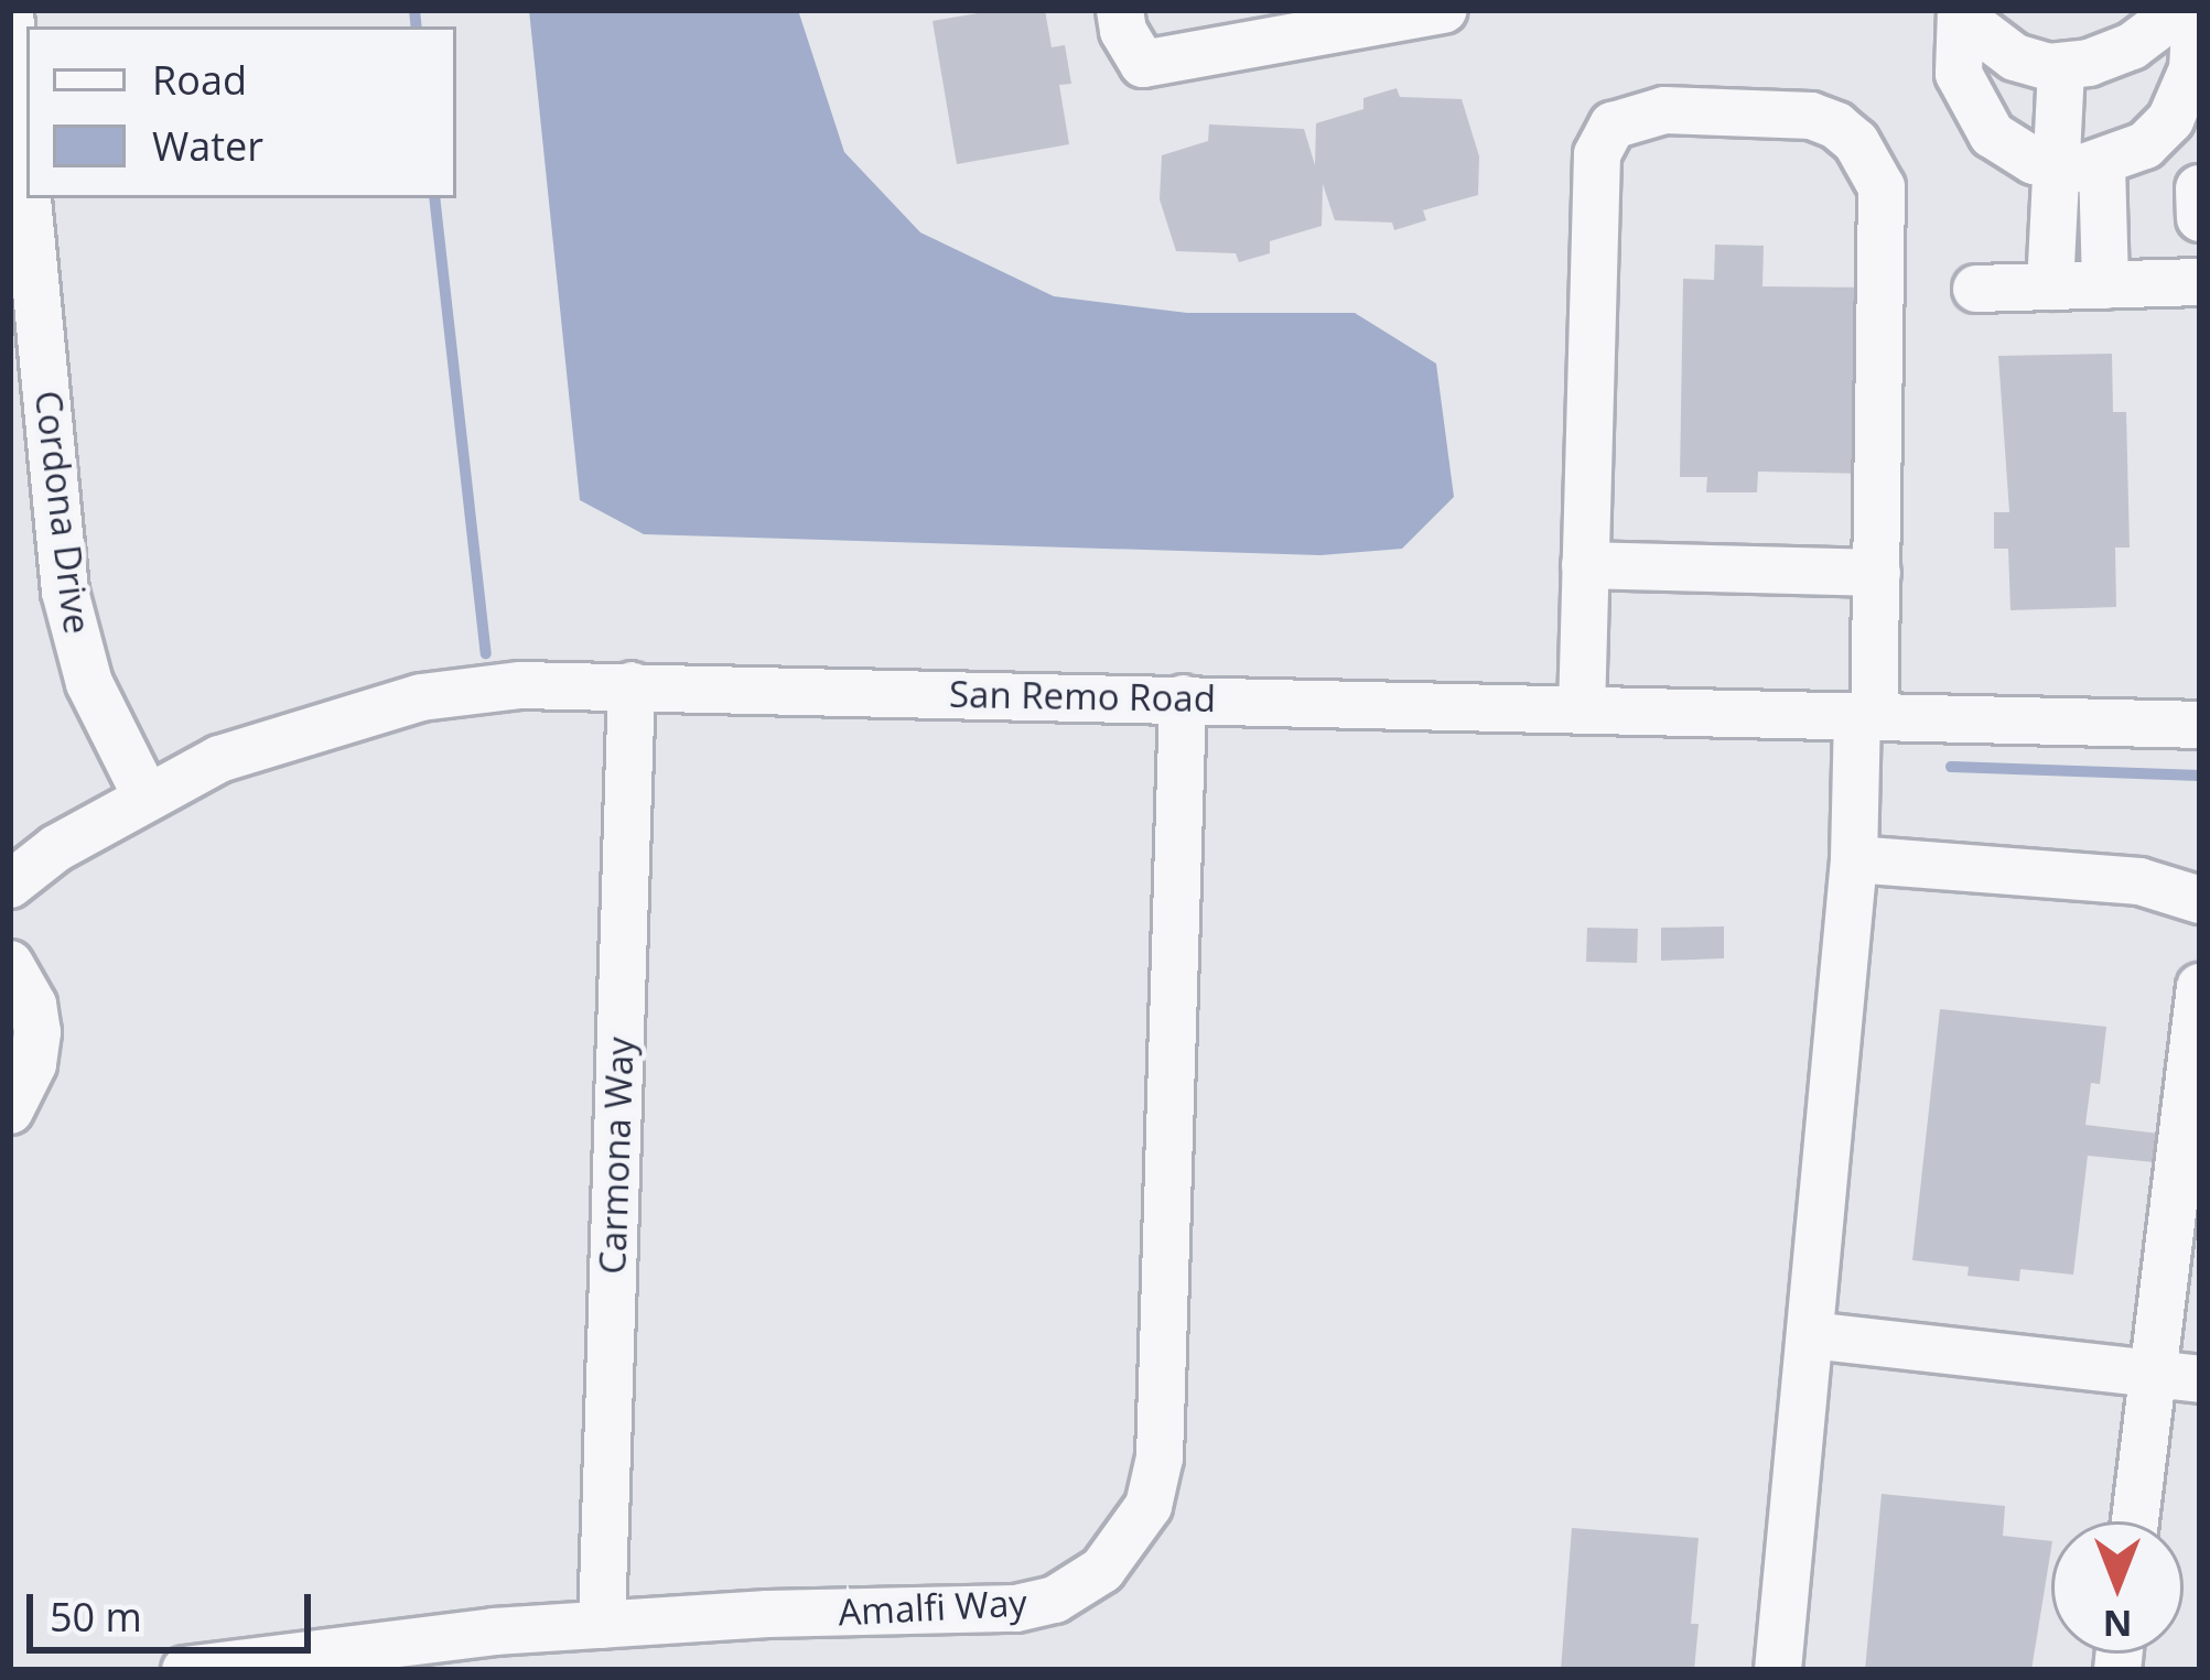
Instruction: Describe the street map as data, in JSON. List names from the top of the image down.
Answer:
{
  "streets": {
    "street": [
      "Cordona Drive",
      "San Remo Road",
      "Carmona Way",
      "Amalfi Way"
    ]
  },
  "crossings": [
    ["Cordona Drive", "San Remo Road"],
    ["San Remo Road", "Carmona Way"],
    ["San Remo Road", "Amalfi Way"],
    ["Carmona Way", "Amalfi Way"]
  ],
  "legend": ["Road", "Water"],
  "scale_bar": "50 m",
  "north": "bottom"
}
